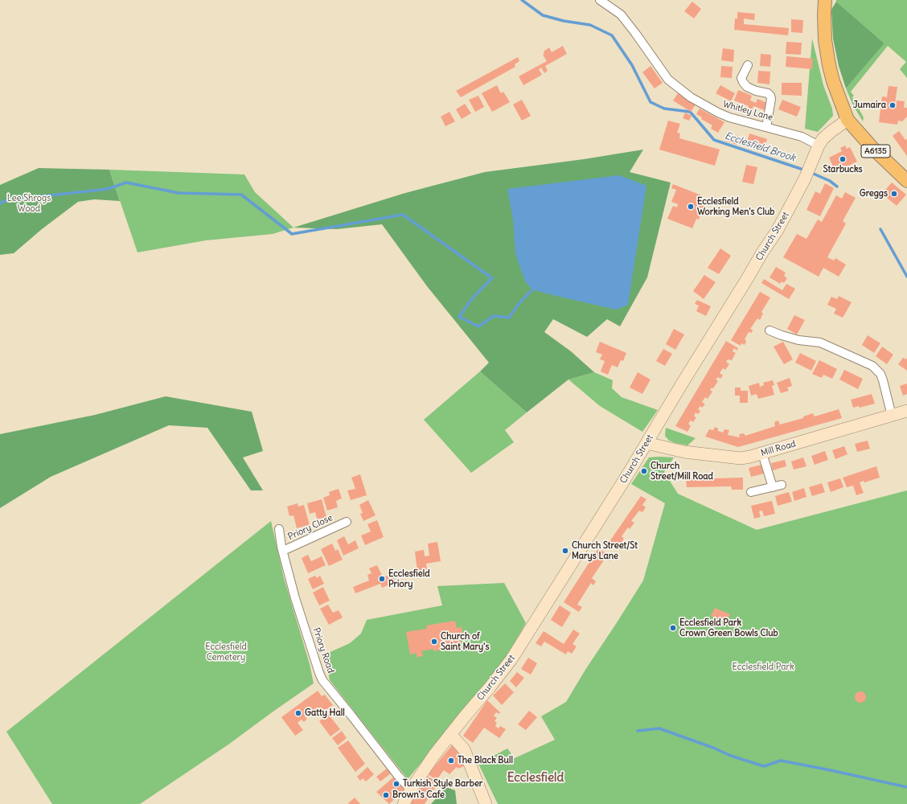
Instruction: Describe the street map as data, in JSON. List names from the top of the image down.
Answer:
{
  "streets": {
    "main road": ["A6135", "Church Street", "Mill Road"],
    "street": ["Whitley Lane", "Priory Close", "Priory Road"]
  },
  "crossings": [
    ["Whitley Lane", "Church Street"],
    ["A6135", "Church Street"],
    ["Church Street", "Mill Road"],
    ["Church Street", "Priory Road"],
    ["Priory Close", "Priory Road"]
  ],
  "districts": ["Ecclesfield"],
  "water": ["Ecclesfield Brook"],
  "parks": ["Lee Shrogs Wood", "Ecclesfield Cemetery", "Ecclesfield Park"],
  "places": [
    "Jumaira",
    "Starbucks",
    "Greggs",
    "Ecclesfield Working Men's Club",
    "Church Street/Mill Road",
    "Church Street/St Marys Lane",
    "Ecclesfield Priory",
    "Ecclesfield Park Crown Green Bowls Club",
    "Church of Saint Mary's",
    "Gatty Hall",
    "The Black Bull",
    "Turkish Style Barber",
    "Brown's Cafe"
  ]
}
